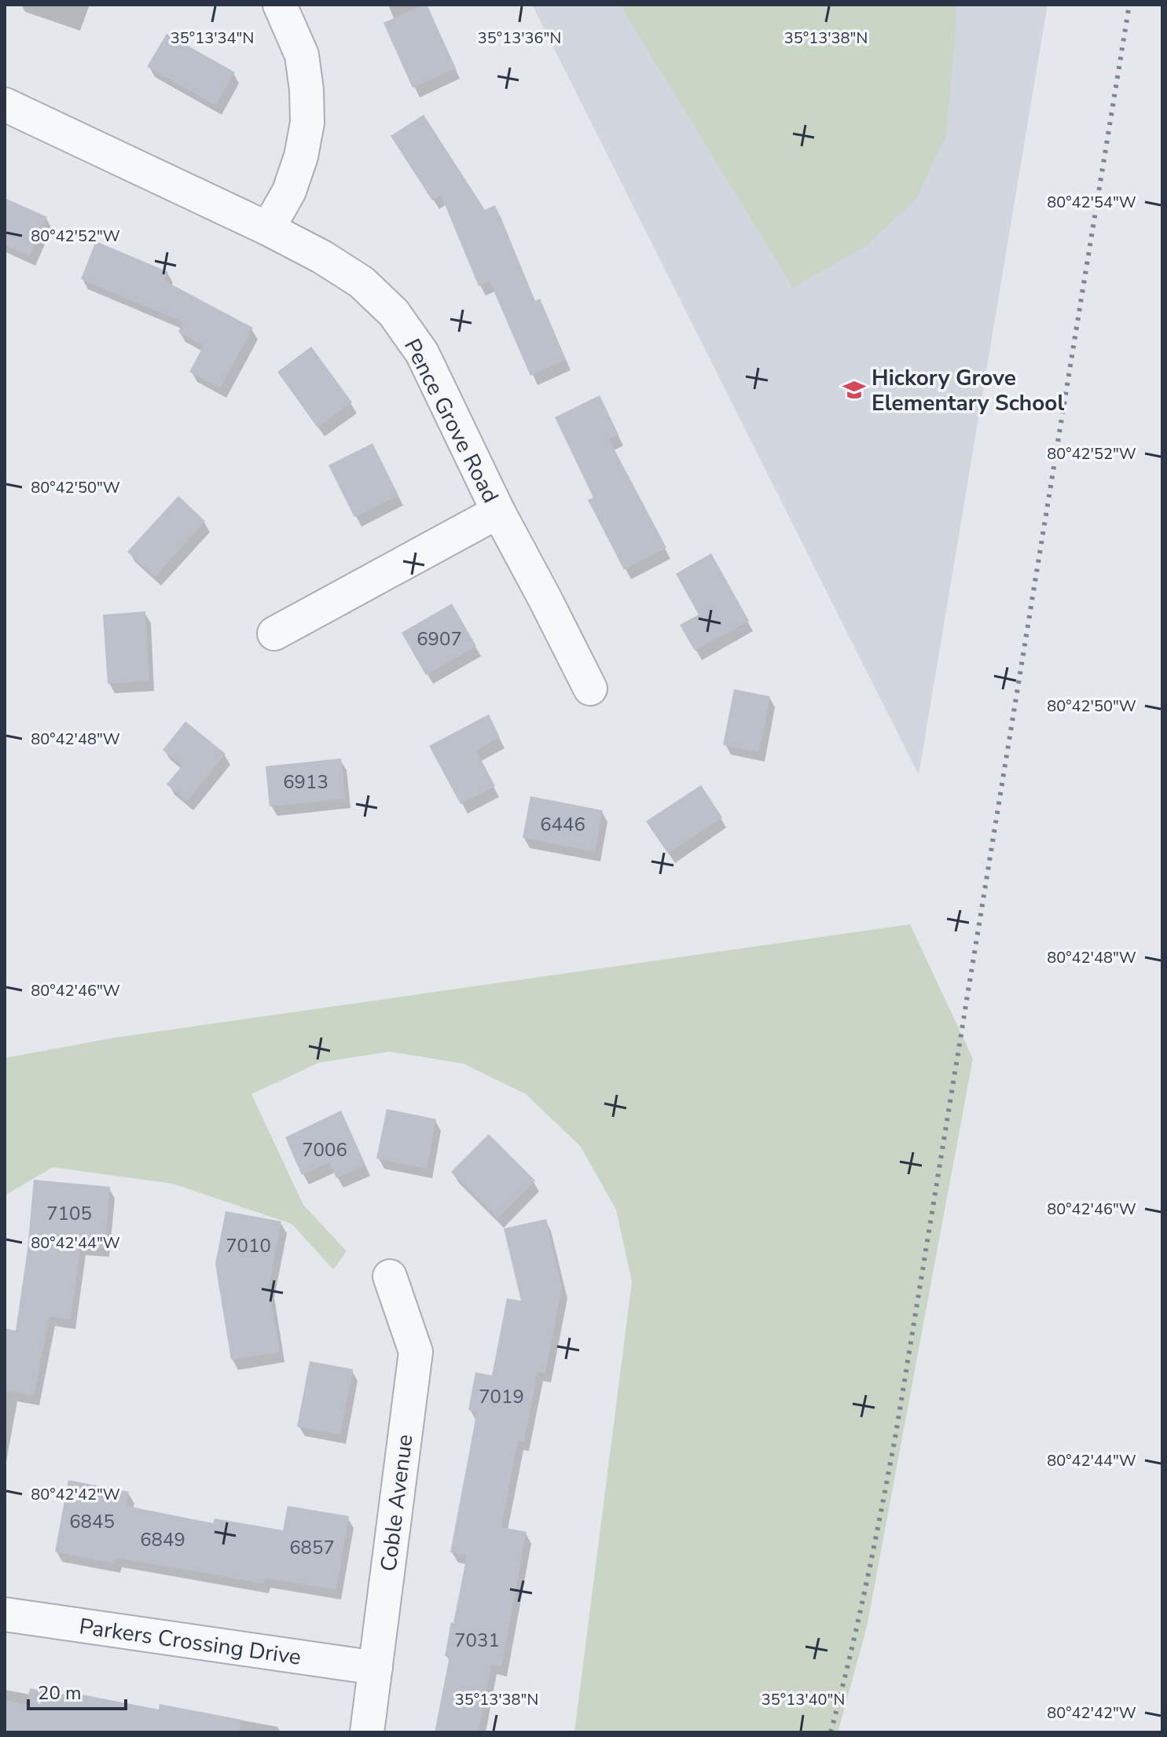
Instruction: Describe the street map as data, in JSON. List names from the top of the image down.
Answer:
{
  "streets": {
    "street": ["Pence Grove Road", "Coble Avenue", "Parkers Crossing Drive"]
  },
  "crossings": [
    ["Coble Avenue", "Parkers Crossing Drive"]
  ],
  "places": {
    "school or university": ["Hickory Grove Elementary School"]
  },
  "house_numbers": [
    "6907",
    "6913",
    "6446",
    "7006",
    "7105",
    "7010",
    "7019",
    "6845",
    "6849",
    "6857",
    "7031"
  ],
  "scale_bar": "20 m",
  "coordinates": [
    "35°13'34\"N",
    "35°13'36\"N",
    "35°13'38\"N",
    "80°42'54\"W",
    "80°42'52\"W",
    "80°42'50\"W",
    "80°42'48\"W",
    "80°42'46\"W",
    "80°42'44\"W",
    "80°42'42\"W",
    "35°13'40\"N"
  ]
}
